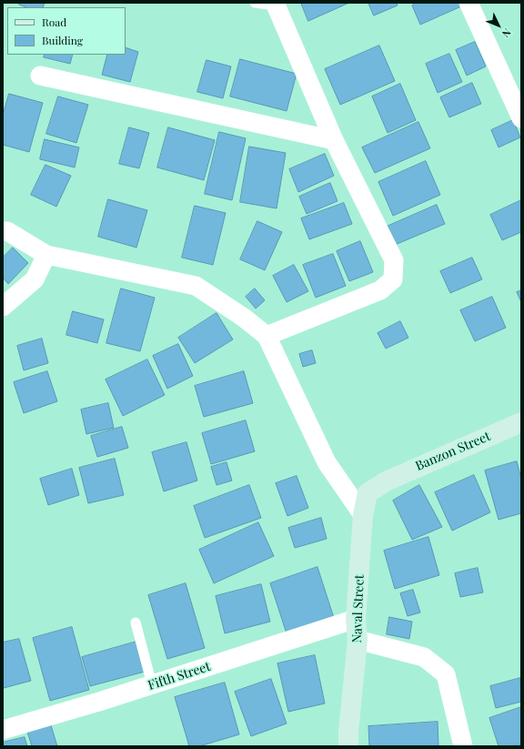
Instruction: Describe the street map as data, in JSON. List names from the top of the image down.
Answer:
{
  "streets": {
    "street": ["Banzon Street", "Naval Street", "Fifth Street"]
  },
  "crossings": [
    ["Banzon Street", "Naval Street"],
    ["Naval Street", "Fifth Street"]
  ],
  "legend": ["Road", "Building"],
  "north": "bottom right"
}
